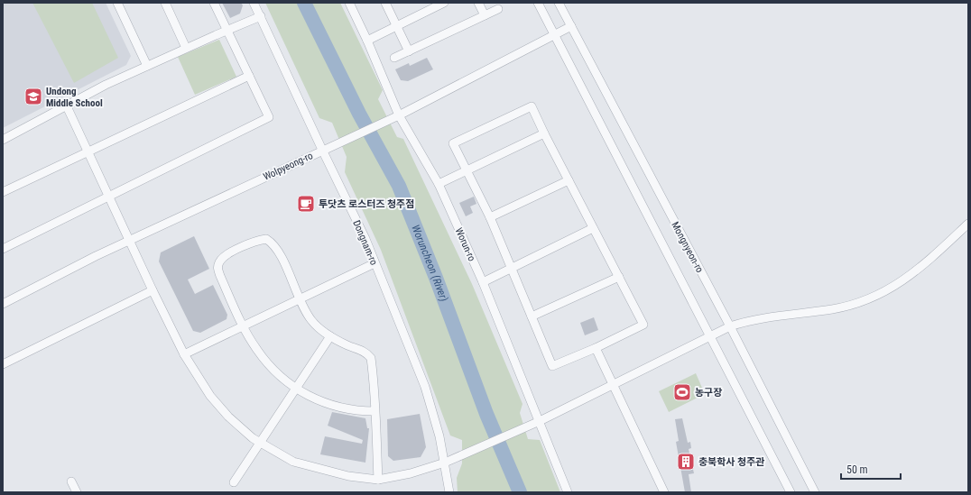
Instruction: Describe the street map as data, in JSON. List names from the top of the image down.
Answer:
{
  "streets": {
    "street": [
      "Wolpyeong-ro",
      "Dongnam-ro",
      "Worun-ro",
      "Mongnyeon-ro"
    ]
  },
  "crossings": [
    ["Wolpyeong-ro", "Dongnam-ro"],
    ["Wolpyeong-ro", "Worun-ro"],
    ["Wolpyeong-ro", "Mongnyeon-ro"]
  ],
  "water": ["Woruncheon (River)"],
  "places": {
    "school or university": ["Undong Middle School"],
    "cafe": ["투닷츠 로스터즈 청주점"],
    "sports": ["농구장"],
    "building": ["충북학사 청주관"]
  },
  "scale_bar": "50 m"
}
